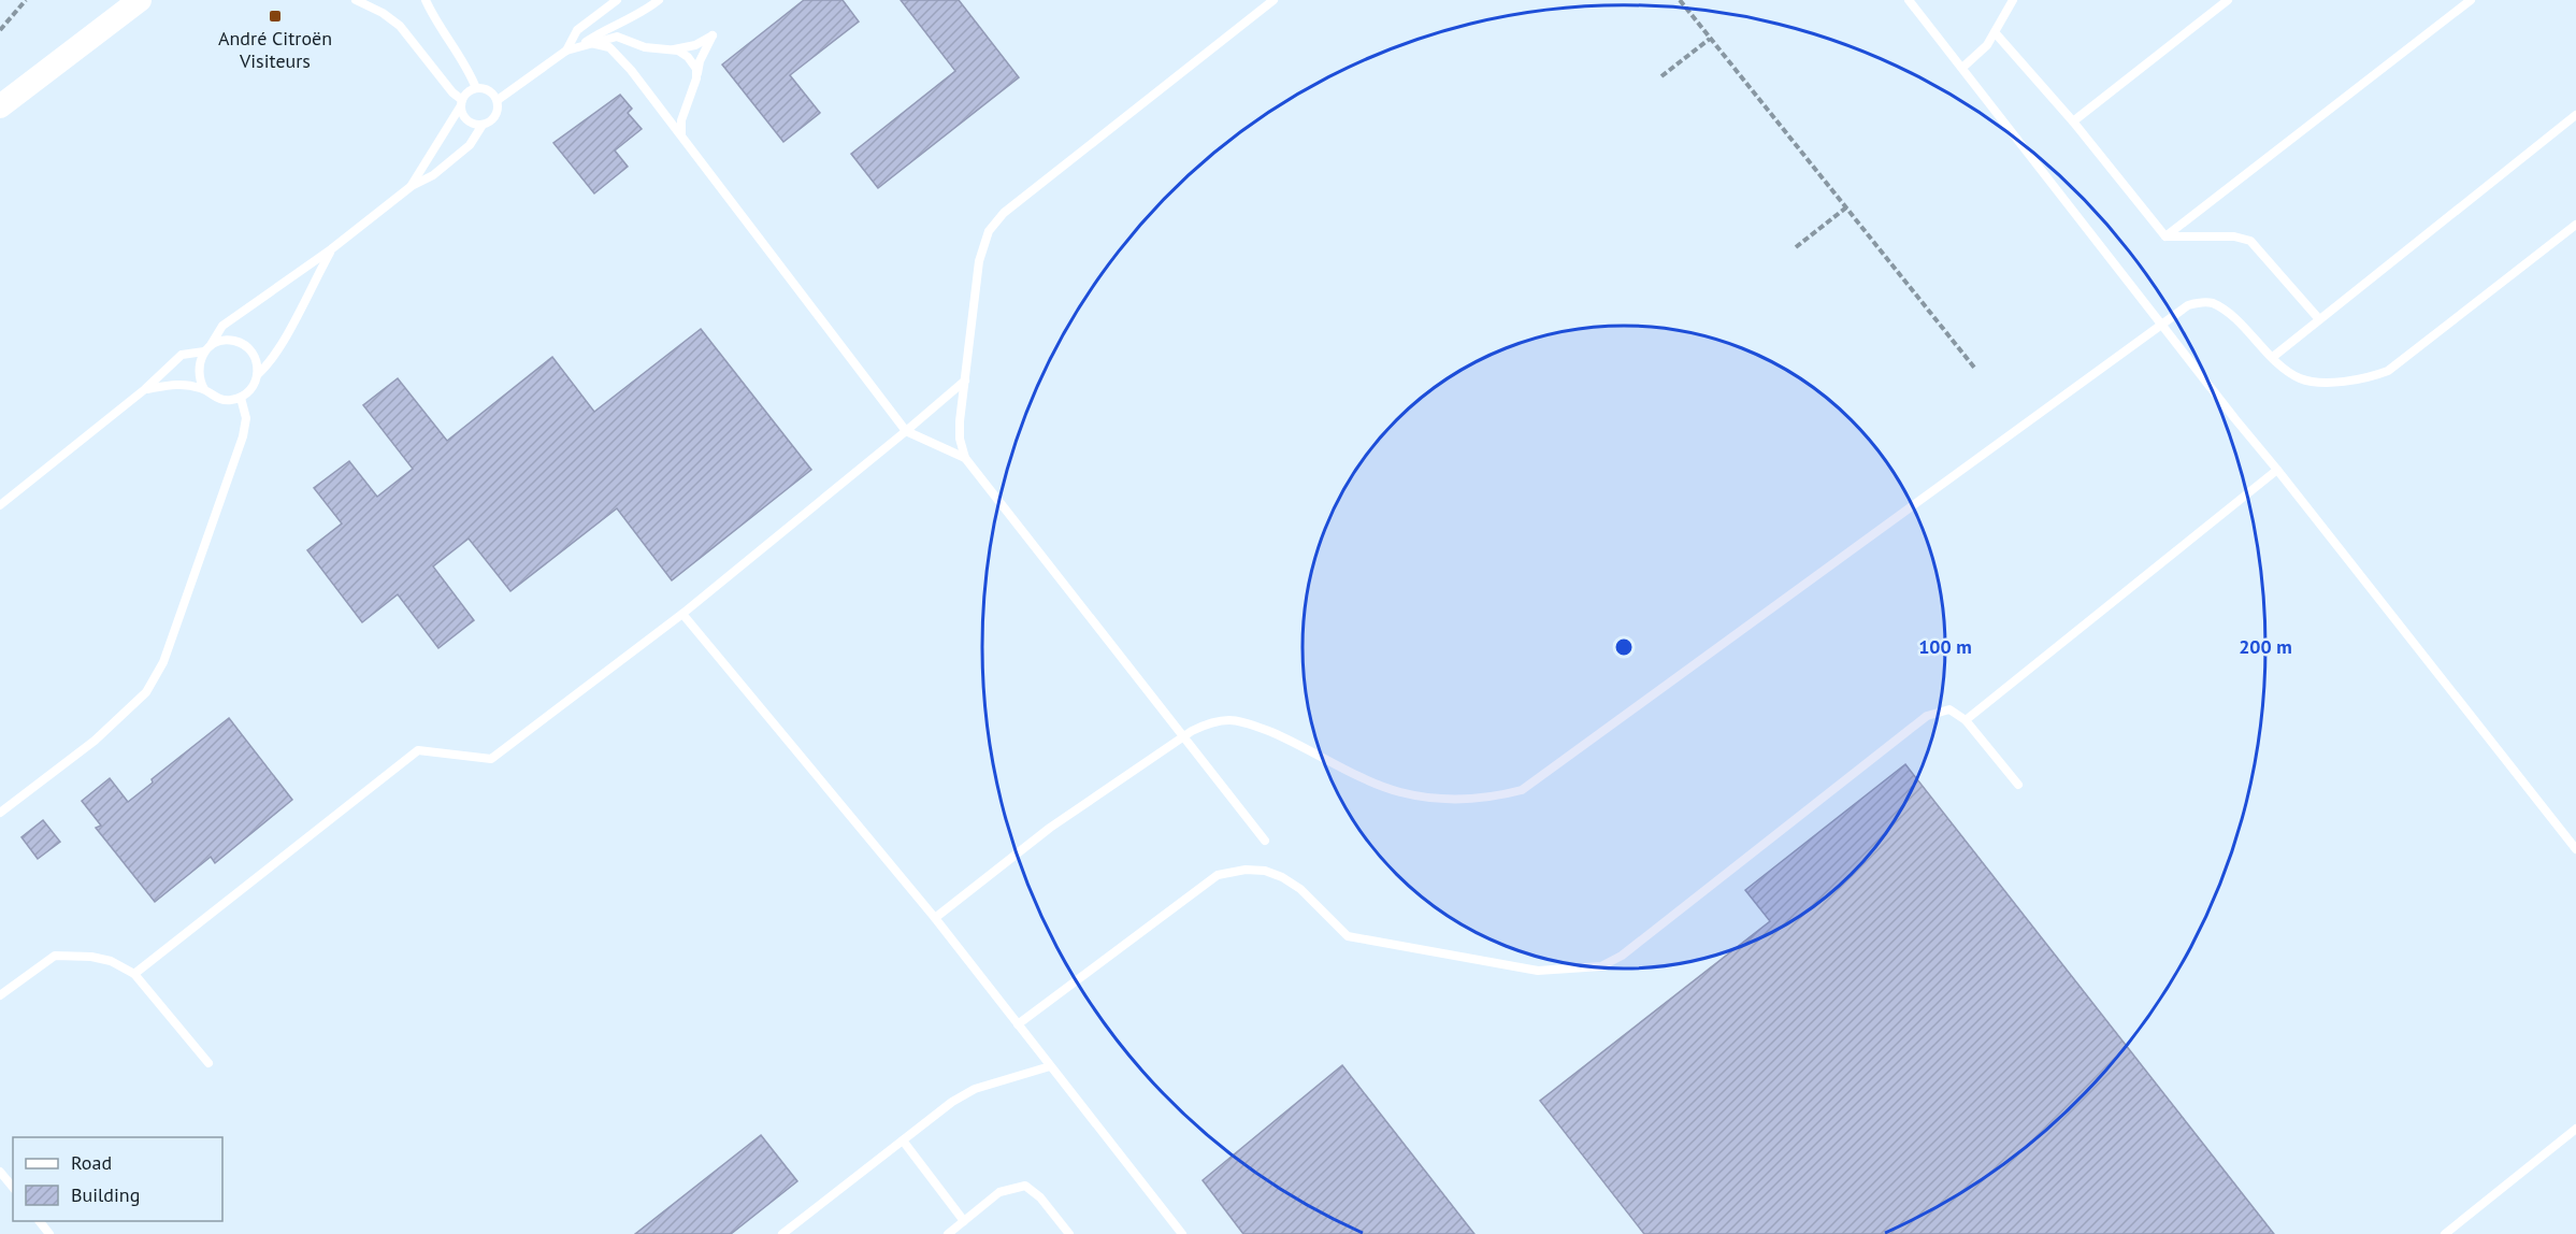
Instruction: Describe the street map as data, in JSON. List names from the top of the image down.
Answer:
{
  "places": {
    "transit": ["André Citroën Visiteurs"]
  },
  "legend": ["Road", "Building"],
  "rings": ["100 m", "200 m"]
}
